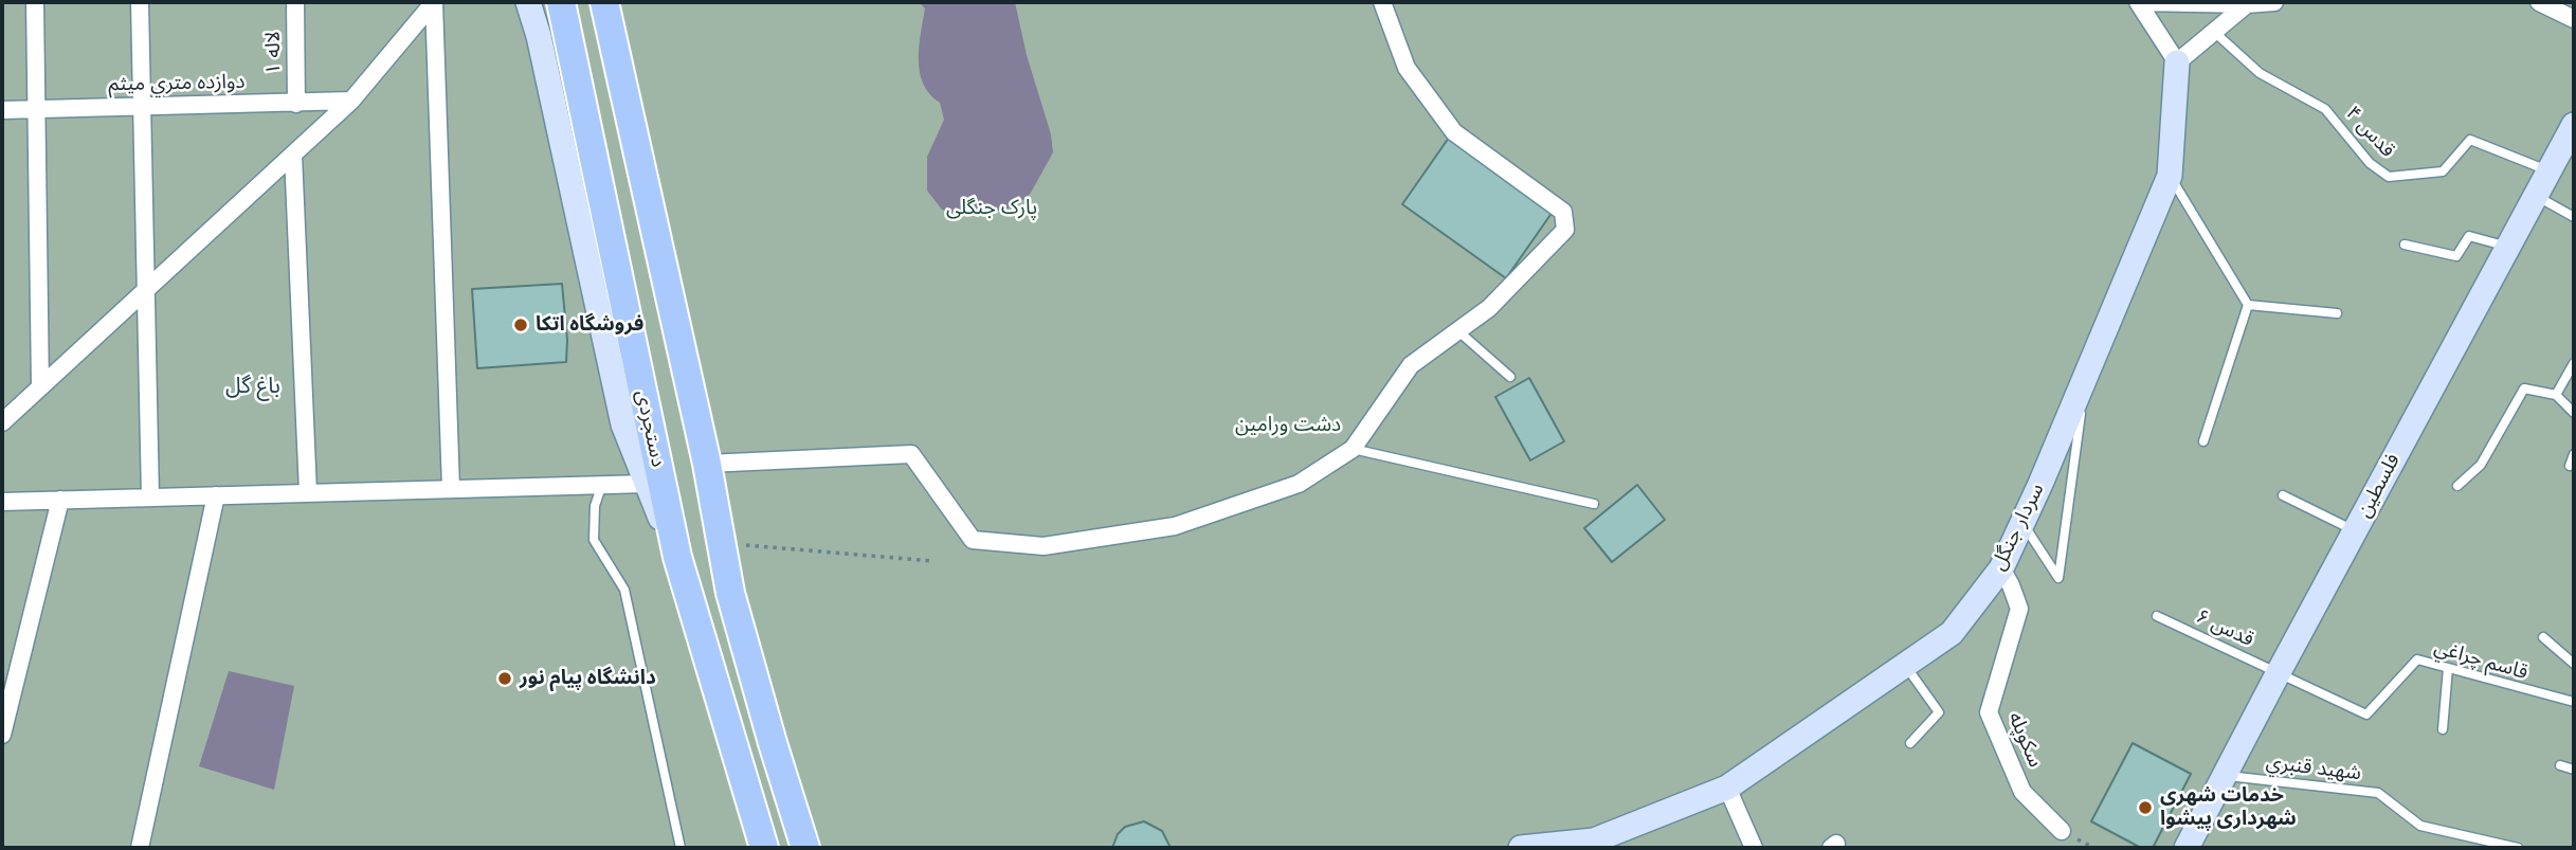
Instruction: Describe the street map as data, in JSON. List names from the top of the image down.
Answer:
{
  "streets": {
    "main road": ["دستجردی"],
    "street": [
      "لاله ۱",
      "دوازده متري میثم",
      "فلسطین",
      "سردار جنگل",
      "سکوپله"
    ],
    "lane": [
      "قدس ۴",
      "قدس ۶",
      "قاسم چراغي",
      "شهيد قنبري"
    ]
  },
  "crossings": [
    ["لاله ۱", "دوازده متري میثم"],
    ["قدس ۴", "فلسطین"],
    ["فلسطین", "قدس ۶"],
    ["فلسطین", "قاسم چراغي"],
    ["فلسطین", "شهيد قنبري"],
    ["سردار جنگل", "سکوپله"],
    ["قدس ۶", "قاسم چراغي"]
  ],
  "districts": ["باغ گل"],
  "parks": ["پارک جنگلی", "دشت ورامین"],
  "places": ["فروشگاه اتکا", "دانشگاه پیام نور", "خدمات شهری شهرداری پیشوا"]
}
